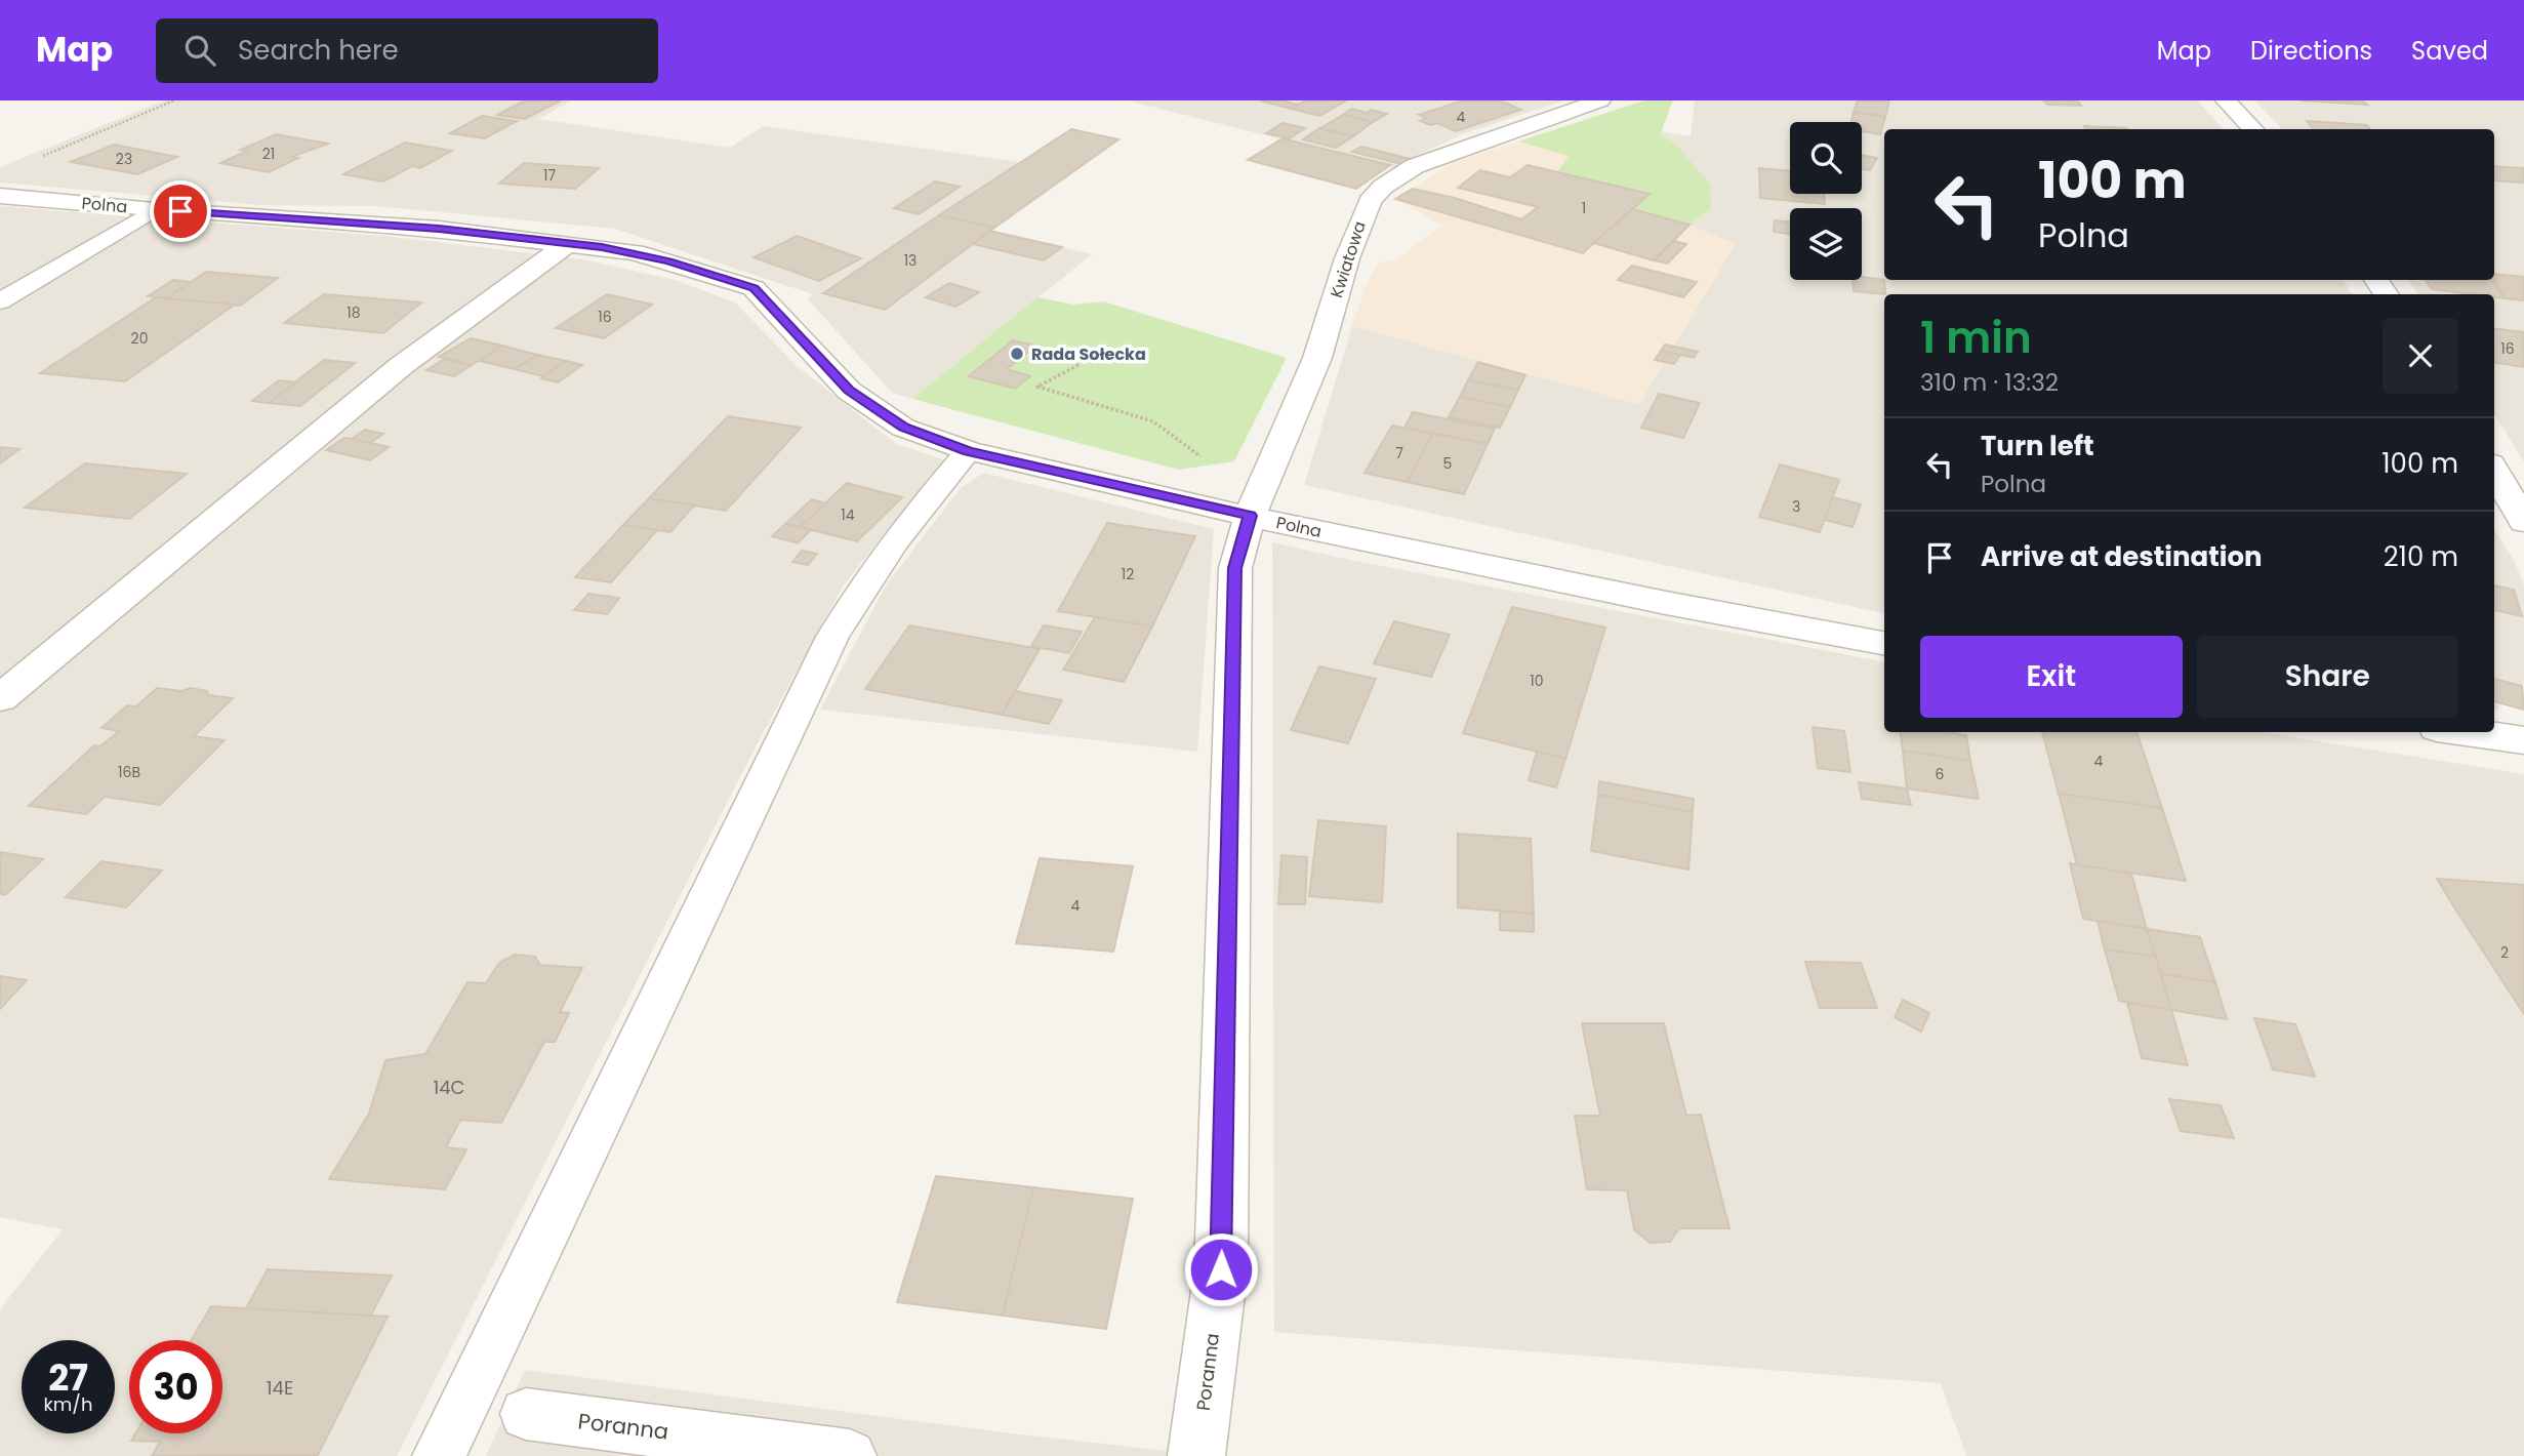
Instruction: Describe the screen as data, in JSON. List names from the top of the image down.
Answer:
{
  "streets": {
    "street": ["Polna", "Kwiatowa", "Poranna"]
  },
  "crossings": [
    ["Polna", "Kwiatowa"],
    ["Polna", "Poranna"],
    ["Kwiatowa", "Poranna"]
  ],
  "places": ["Rada Sołecka"],
  "house_numbers": [
    "4",
    "21",
    "23",
    "17",
    "1",
    "13",
    "18",
    "16",
    "20",
    "16",
    "7",
    "5",
    "3",
    "14",
    "12",
    "10",
    "4",
    "16B",
    "6",
    "4",
    "2",
    "14C",
    "14E"
  ],
  "page": {
    "header": "Map",
    "search": "Search here",
    "nav": ["Map", "Directions", "Saved"],
    "turn": ["100 m", "Polna"],
    "heading": ["1 min", "310 m · 13:32"],
    "list": [
      {
        "name": "Turn left",
        "note": "Polna",
        "value": "100 m"
      },
      {
        "name": "Arrive at destination",
        "value": "210 m"
      }
    ],
    "buttons": ["Exit", "Share"],
    "speed": "27 km/h",
    "limit": "30"
  }
}
